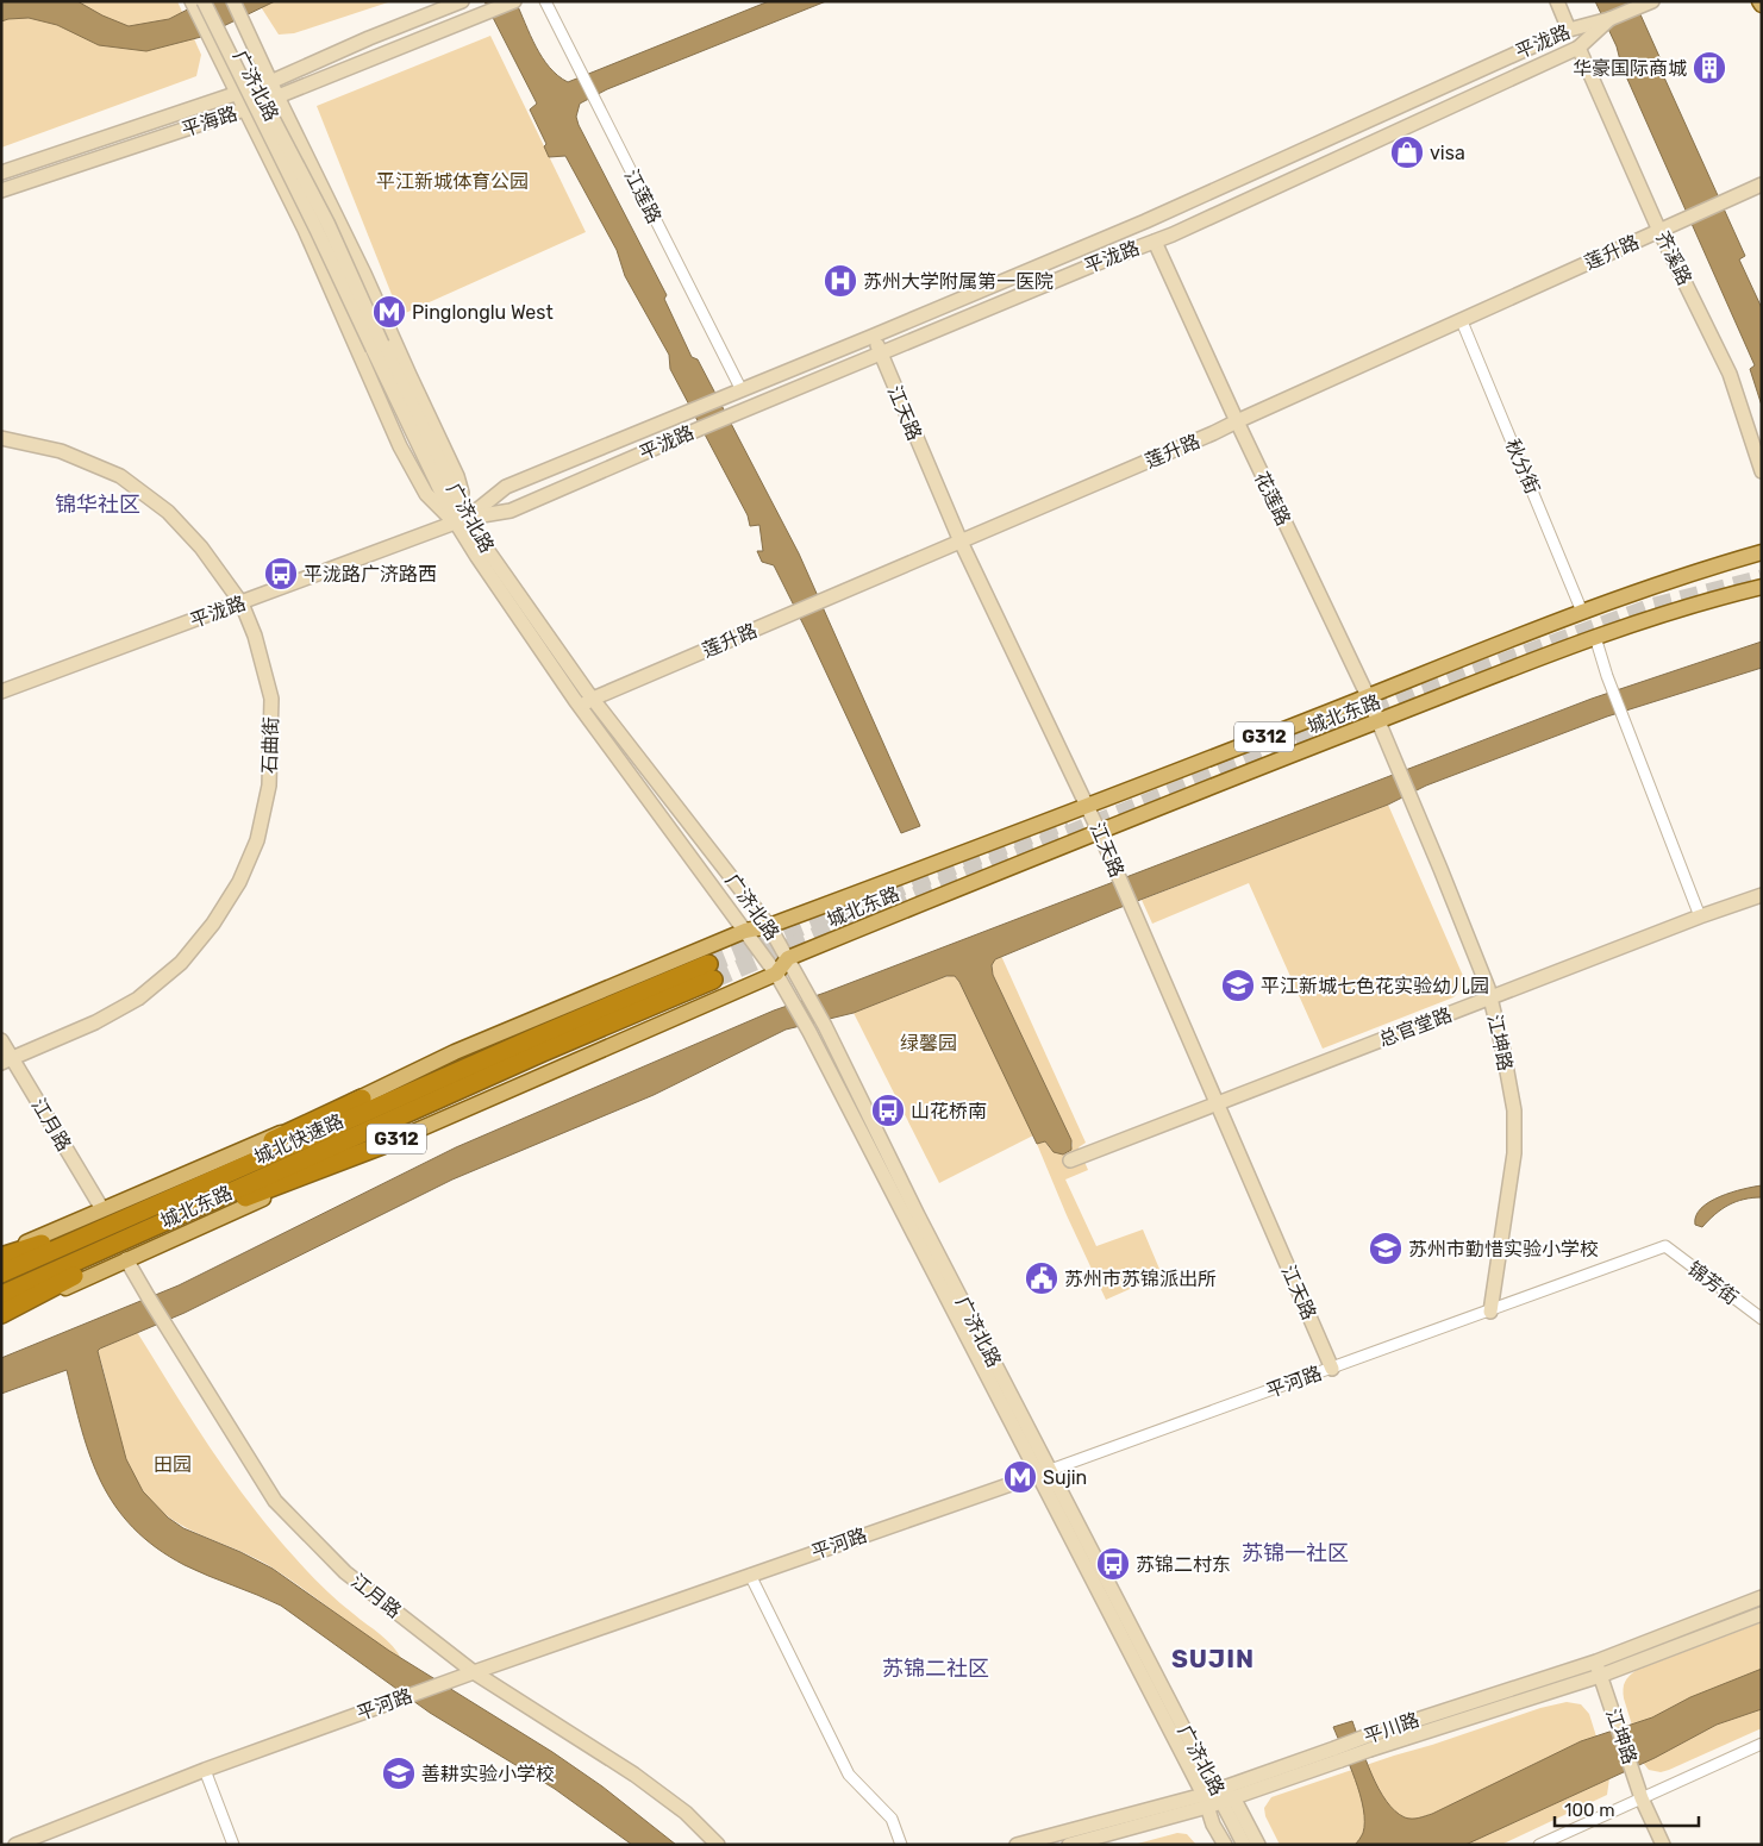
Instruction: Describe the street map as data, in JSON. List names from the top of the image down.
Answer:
{
  "streets": {
    "highway": ["城北快速路"],
    "main road": ["城北东路", "G312"],
    "street": [
      "平泷路",
      "广济北路",
      "平海路",
      "江莲路",
      "莲升路",
      "齐溪路",
      "江天路",
      "秋分街",
      "花莲路",
      "石曲街",
      "总官堂路",
      "江坤路",
      "江月路",
      "锦芳街",
      "平河路",
      "平川路"
    ]
  },
  "crossings": [
    ["平泷路", "广济北路"],
    ["平泷路", "江莲路"],
    ["平泷路", "齐溪路"],
    ["平泷路", "江天路"],
    ["平泷路", "花莲路"],
    ["平泷路", "石曲街"],
    ["广济北路", "莲升路"],
    ["广济北路", "城北东路"],
    ["广济北路", "平河路"],
    ["广济北路", "平川路"],
    ["莲升路", "齐溪路"],
    ["莲升路", "江天路"],
    ["莲升路", "秋分街"],
    ["莲升路", "花莲路"],
    ["江天路", "城北东路"],
    ["江天路", "总官堂路"],
    ["江天路", "平河路"],
    ["秋分街", "城北东路"],
    ["花莲路", "城北东路"],
    ["花莲路", "江坤路"],
    ["城北东路", "江月路"],
    ["石曲街", "江月路"],
    ["总官堂路", "江坤路"],
    ["江坤路", "平河路"],
    ["江坤路", "平川路"],
    ["江月路", "平河路"],
    ["锦芳街", "平河路"]
  ],
  "districts": [
    "锦华社区",
    "苏锦一社区",
    "SUJIN",
    "苏锦二社区"
  ],
  "parks": ["平江新城体育公园", "绿馨园", "田园"],
  "places": {
    "building": ["华豪国际商城"],
    "shop": ["visa"],
    "hospital": ["苏州大学附属第一医院"],
    "metro station": ["Pinglonglu West", "Sujin"],
    "bus stop": ["平泷路广济路西", "山花桥南", "苏锦二村东"],
    "school or university": ["平江新城七色花实验幼儿园", "苏州市勤惜实验小学校", "善耕实验小学校"],
    "public building": ["苏州市苏锦派出所"]
  },
  "scale_bar": "100 m"
}
